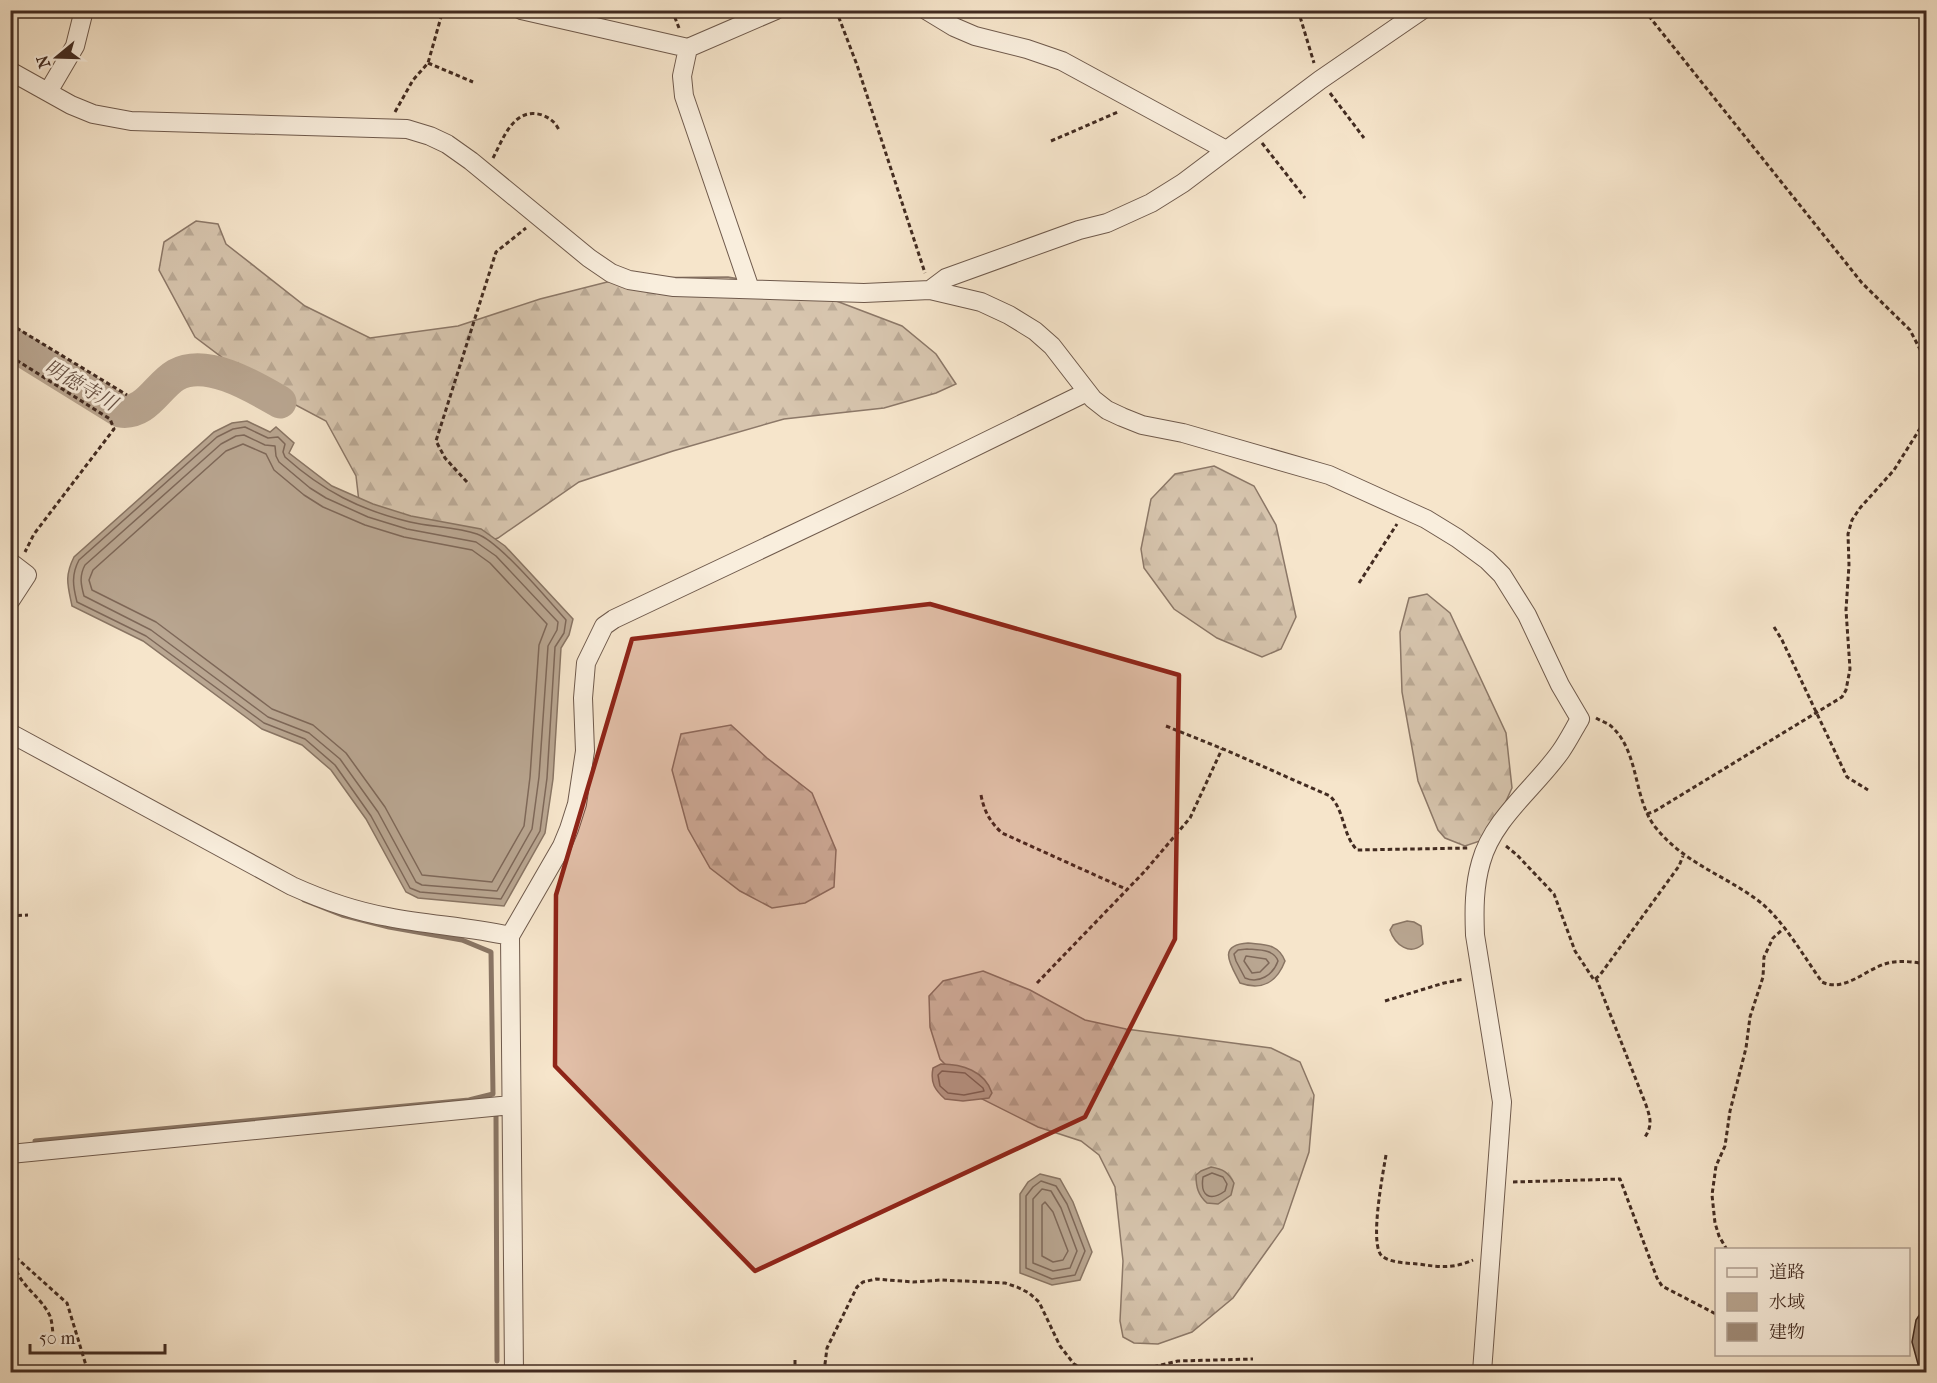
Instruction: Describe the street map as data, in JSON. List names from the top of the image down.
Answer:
{
  "water": ["明徳寺川"],
  "legend": ["道路", "水域", "建物"],
  "scale_bar": "50 m",
  "north": "left"
}
